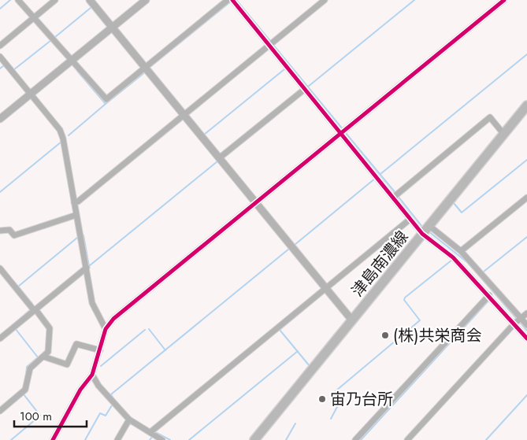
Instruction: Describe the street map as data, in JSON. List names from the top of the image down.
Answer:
{
  "streets": {
    "main road": ["津島南濃線"]
  },
  "places": ["(株)共栄商会", "宙乃台所"],
  "scale_bar": "100 m"
}
